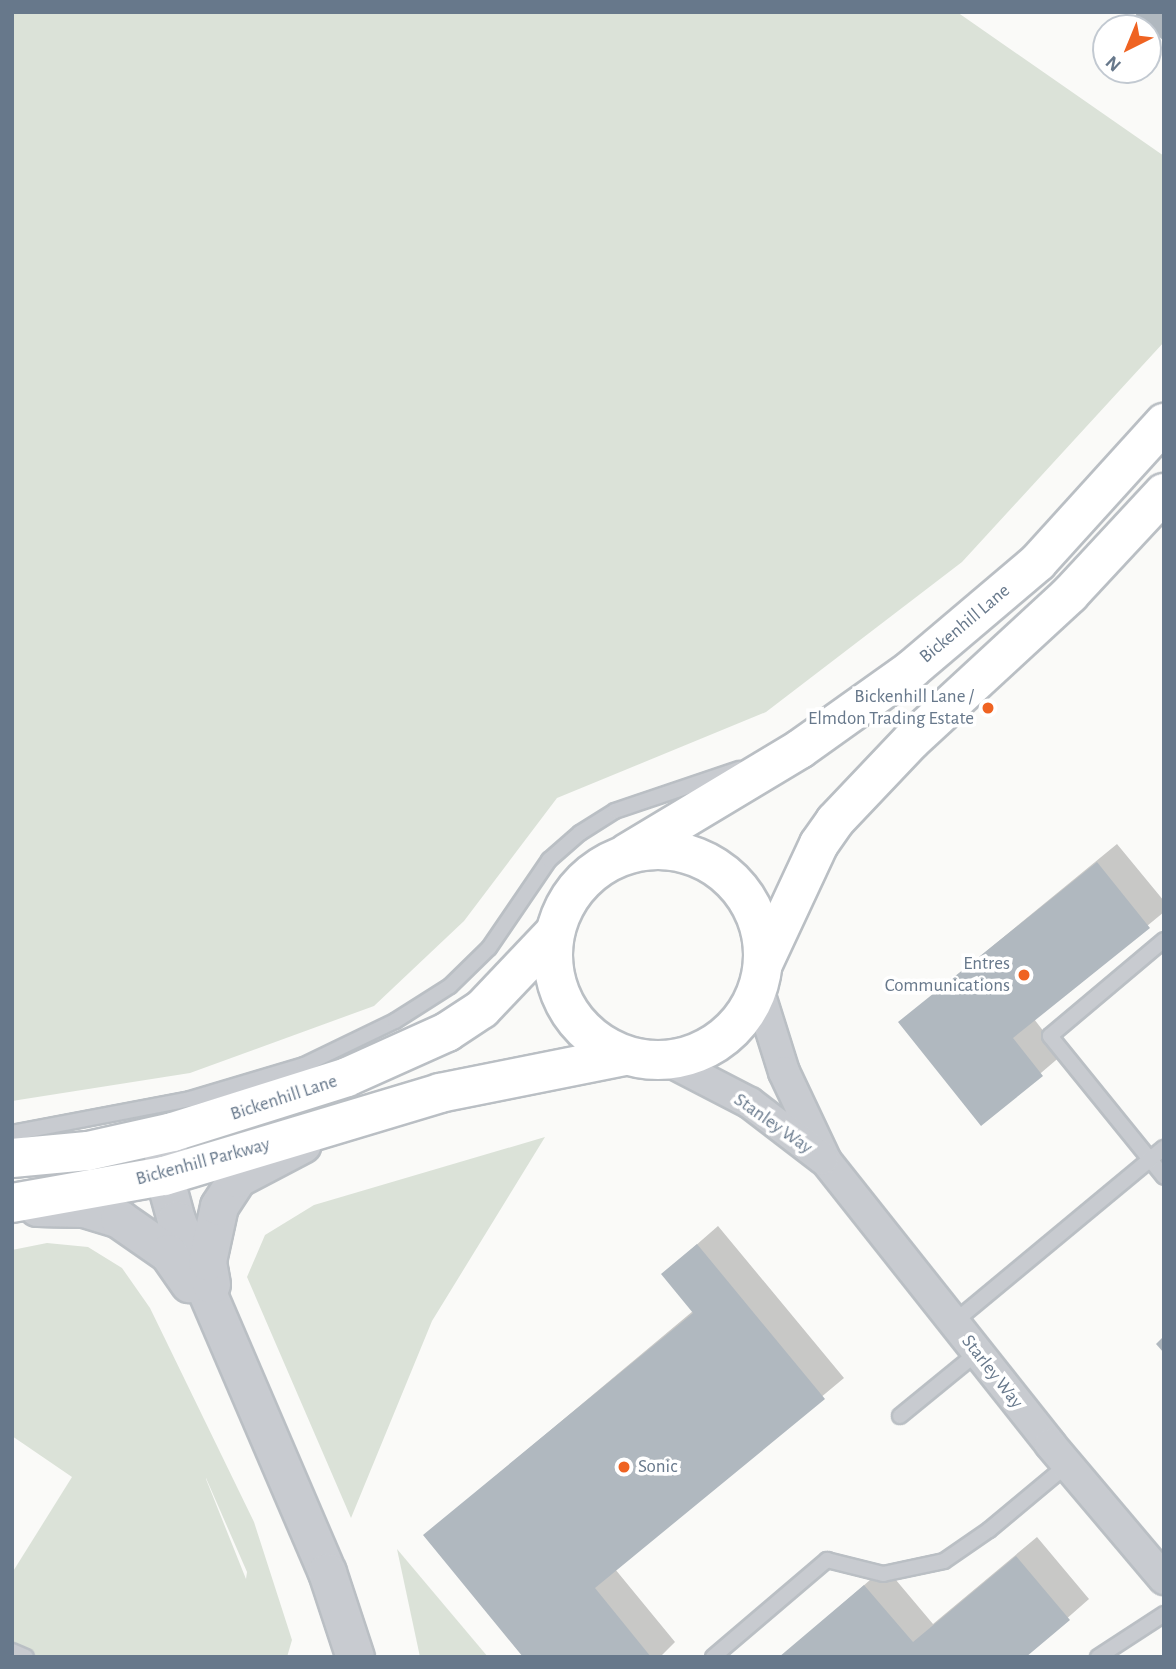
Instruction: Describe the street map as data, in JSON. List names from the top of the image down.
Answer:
{
  "streets": {
    "main road": ["Bickenhill Lane", "Bickenhill Parkway"],
    "street": ["Stanley Way", "Starley Way"]
  },
  "crossings": [
    ["Bickenhill Lane", "Stanley Way"],
    ["Bickenhill Lane", "Bickenhill Parkway"],
    ["Stanley Way", "Starley Way"]
  ],
  "places": ["Bickenhill Lane / Elmdon Trading Estate", "Entres Communications", "Sonic"],
  "north": "bottom left"
}
